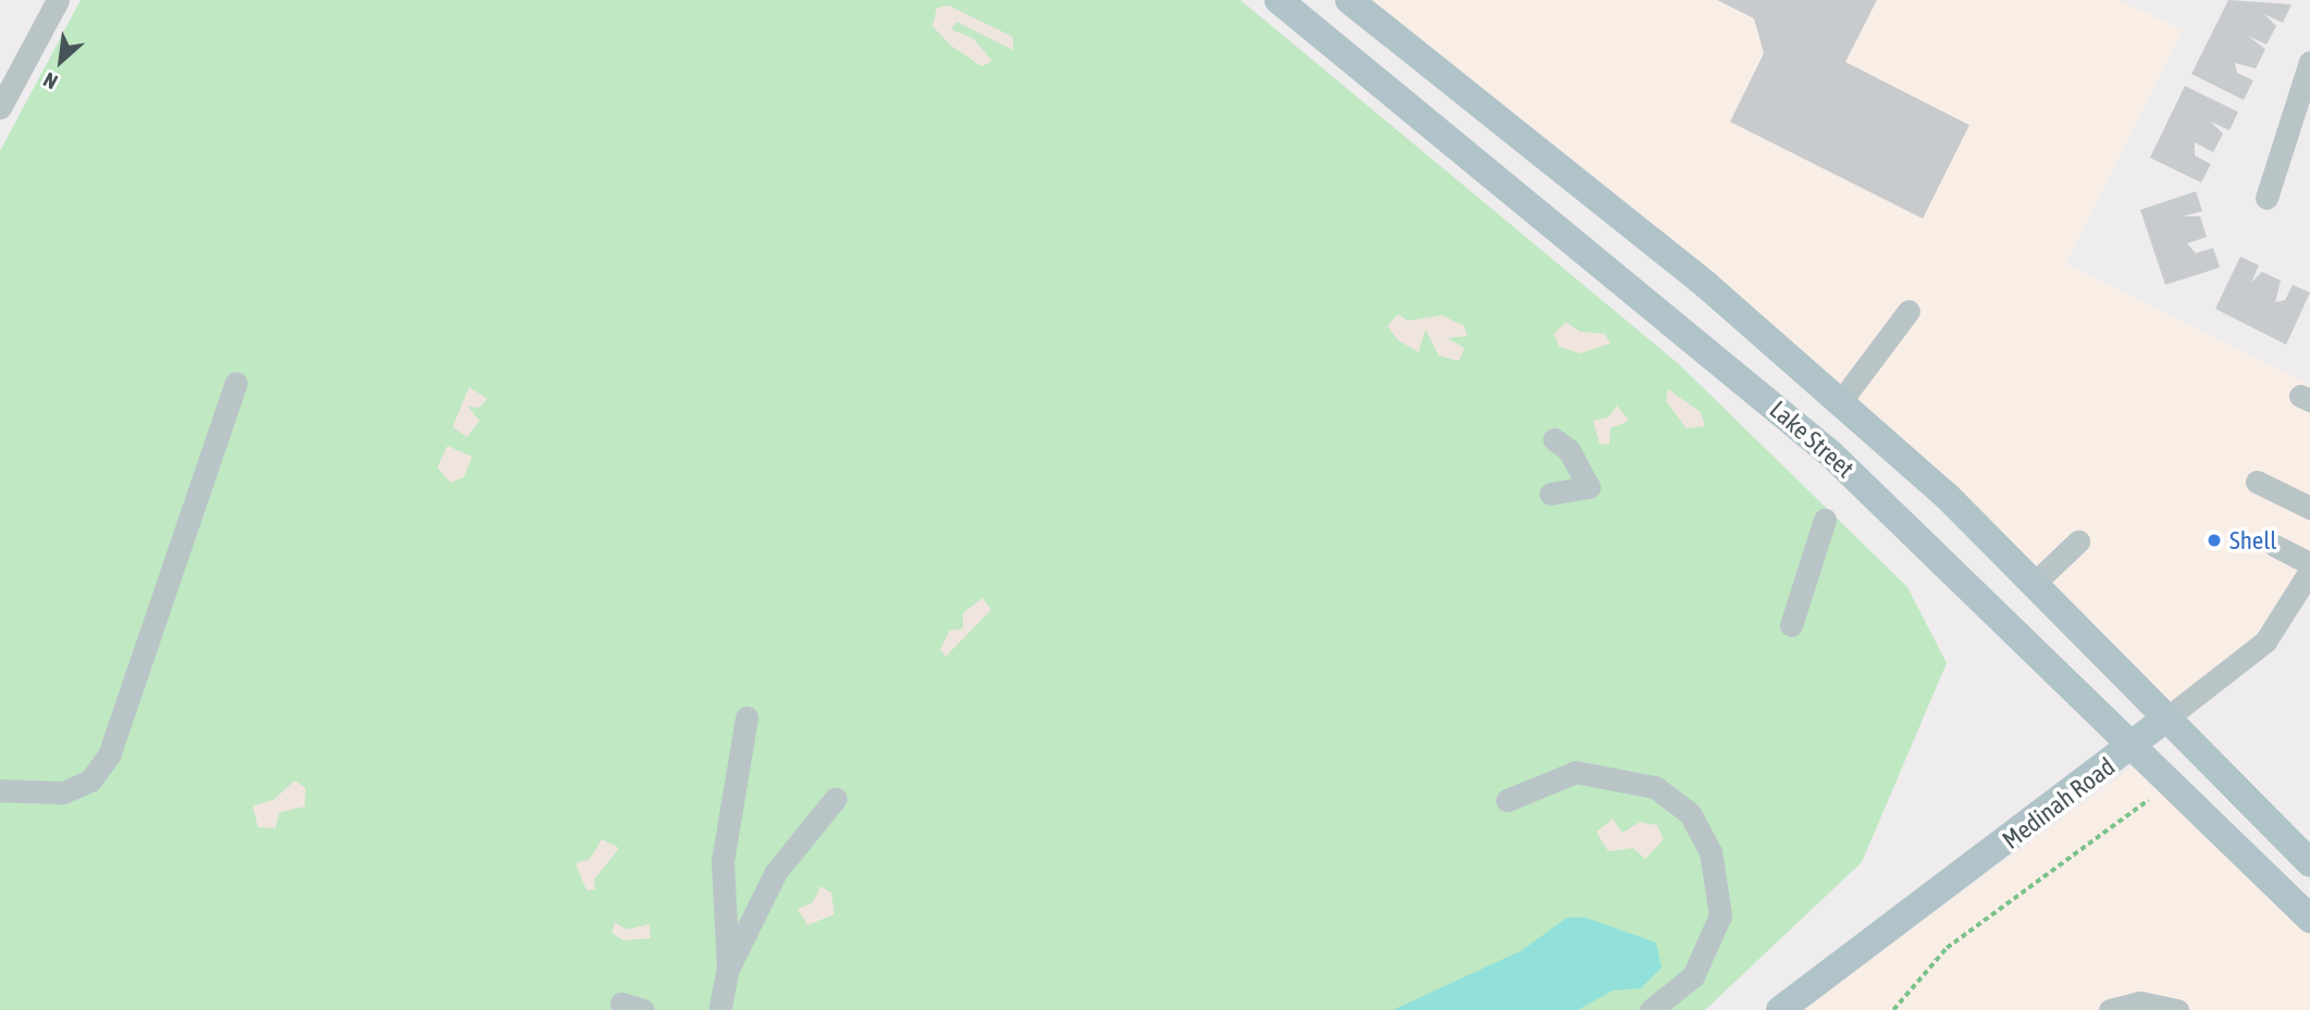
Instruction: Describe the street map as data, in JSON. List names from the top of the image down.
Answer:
{
  "streets": {
    "main road": ["Lake Street", "Medinah Road"]
  },
  "crossings": [
    ["Lake Street", "Medinah Road"]
  ],
  "places": ["Shell"],
  "north": "bottom left"
}
